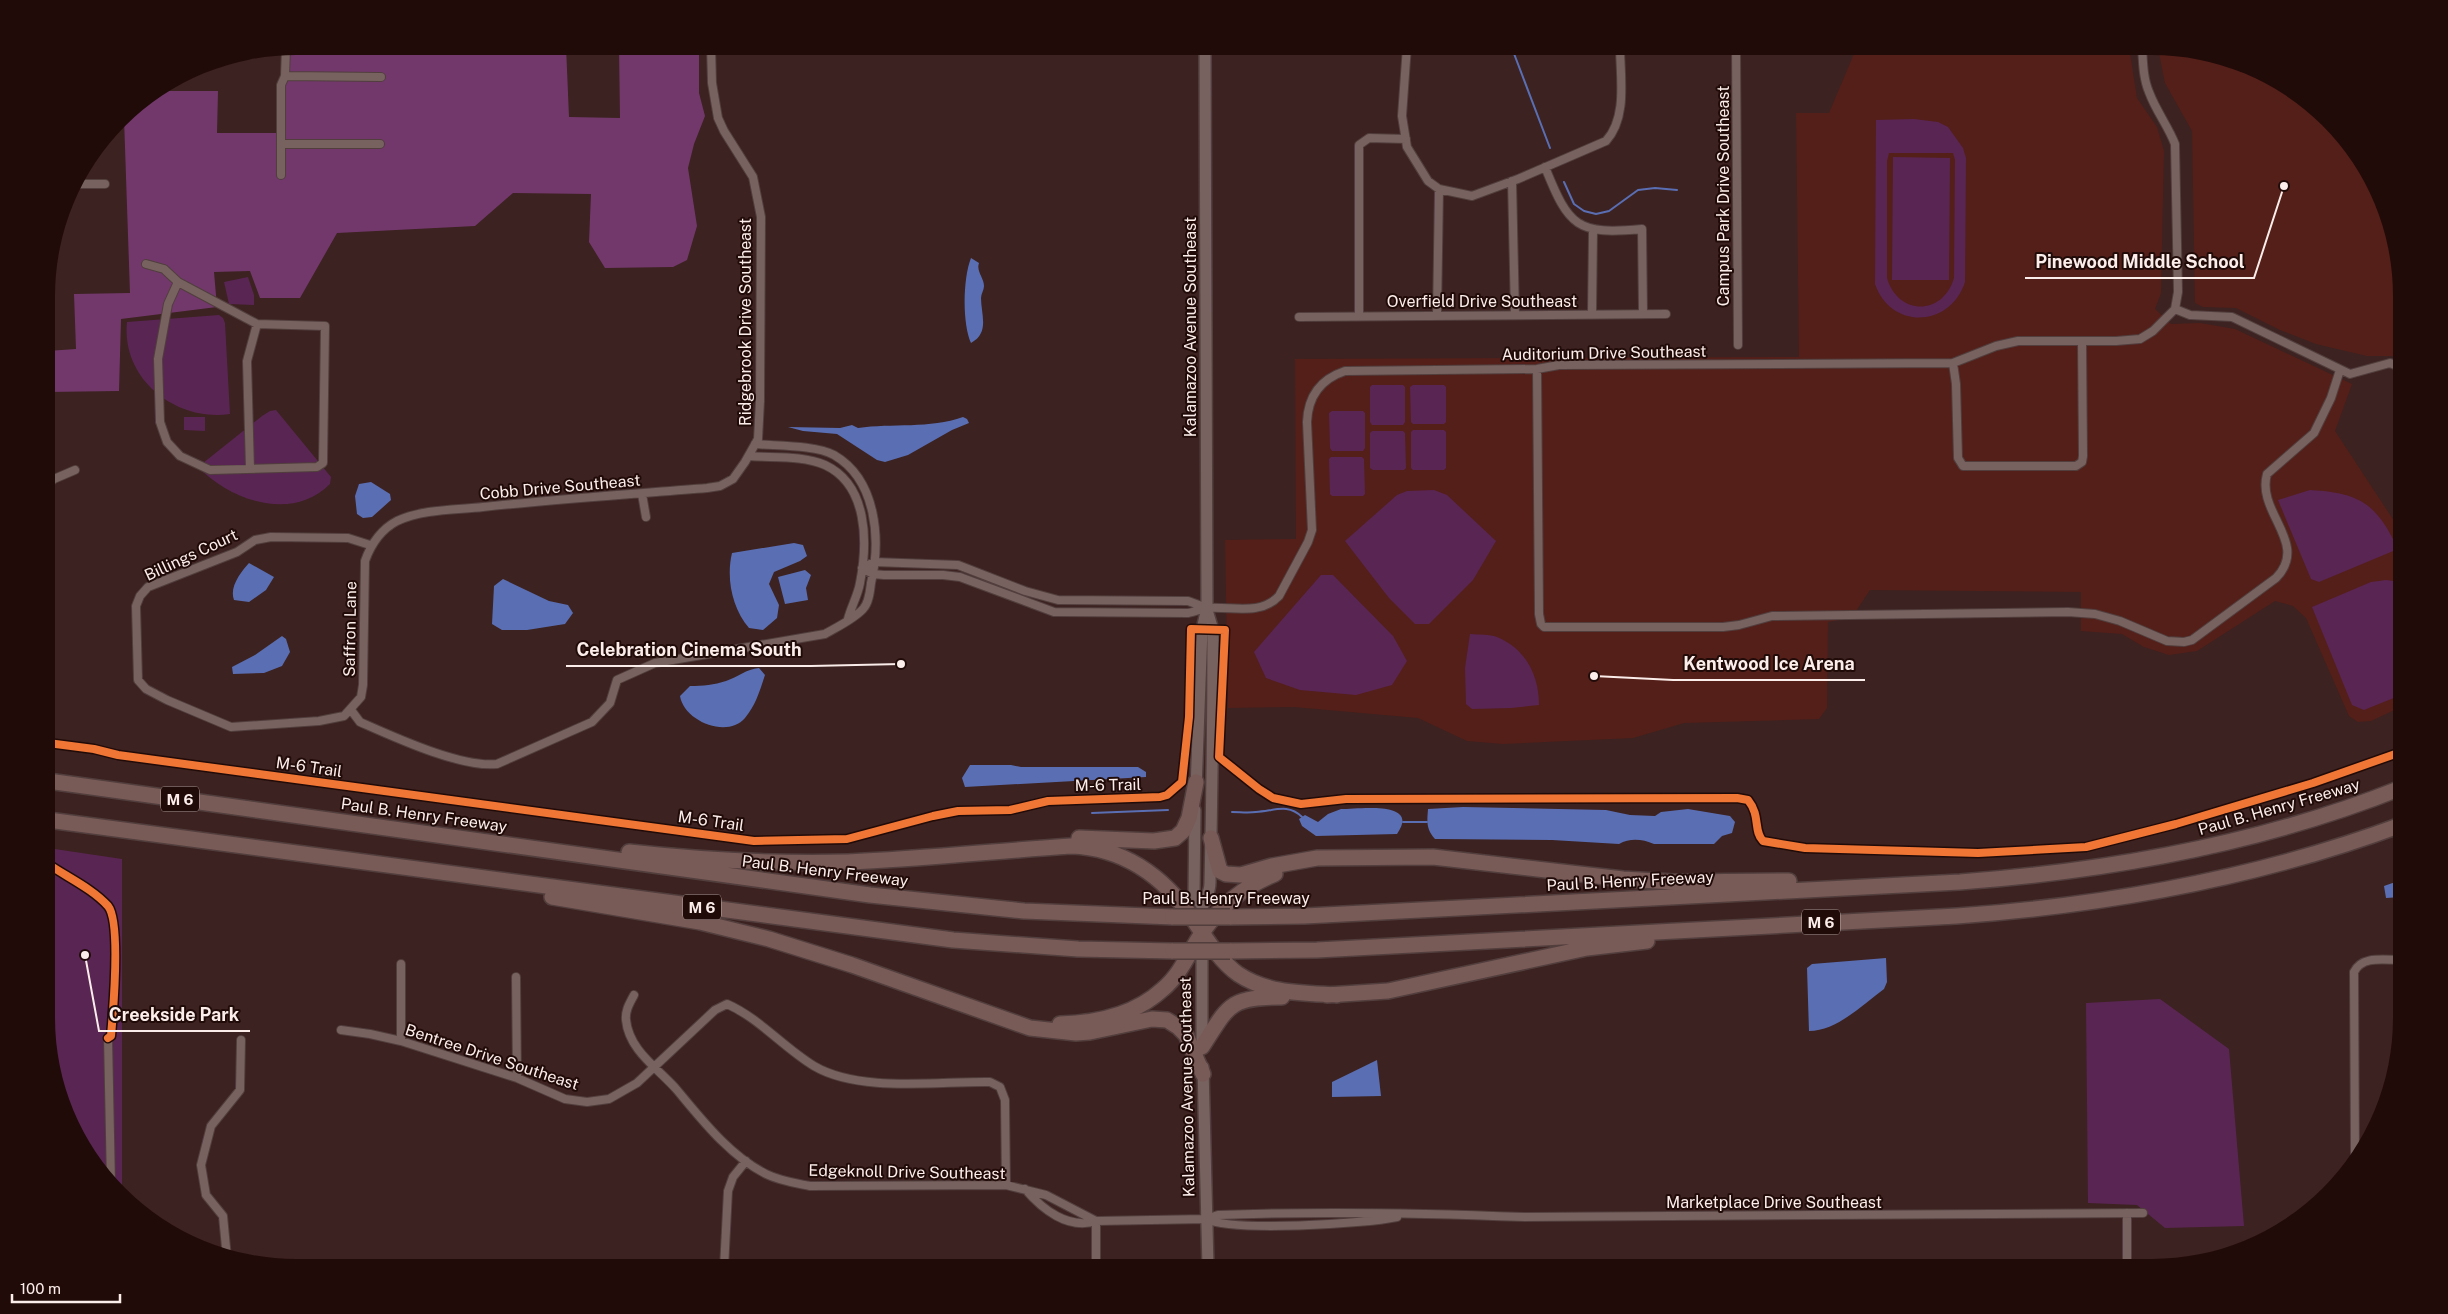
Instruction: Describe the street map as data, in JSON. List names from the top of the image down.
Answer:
{
  "streets": {
    "highway": ["M 6", "Paul B. Henry Freeway"],
    "main road": ["Kalamazoo Avenue Southeast"],
    "street": [
      "Campus Park Drive Southeast",
      "Overfield Drive Southeast",
      "Ridgebrook Drive Southeast",
      "Auditorium Drive Southeast",
      "Cobb Drive Southeast",
      "Billings Court",
      "Saffron Lane",
      "Bentree Drive Southeast",
      "Edgeknoll Drive Southeast",
      "Marketplace Drive Southeast"
    ],
    "cycle path": ["M-6 Trail"]
  },
  "crossings": [
    ["Ridgebrook Drive Southeast", "Cobb Drive Southeast"],
    ["Kalamazoo Avenue Southeast", "Auditorium Drive Southeast"],
    ["Kalamazoo Avenue Southeast", "Edgeknoll Drive Southeast"],
    ["Kalamazoo Avenue Southeast", "Marketplace Drive Southeast"],
    ["Cobb Drive Southeast", "Billings Court"],
    ["Cobb Drive Southeast", "Saffron Lane"],
    ["Billings Court", "Saffron Lane"],
    ["Bentree Drive Southeast", "Edgeknoll Drive Southeast"],
    ["Edgeknoll Drive Southeast", "Marketplace Drive Southeast"]
  ],
  "places": [
    "Pinewood Middle School",
    "Celebration Cinema South",
    "Kentwood Ice Arena",
    "Creekside Park"
  ],
  "scale_bar": "100 m"
}
